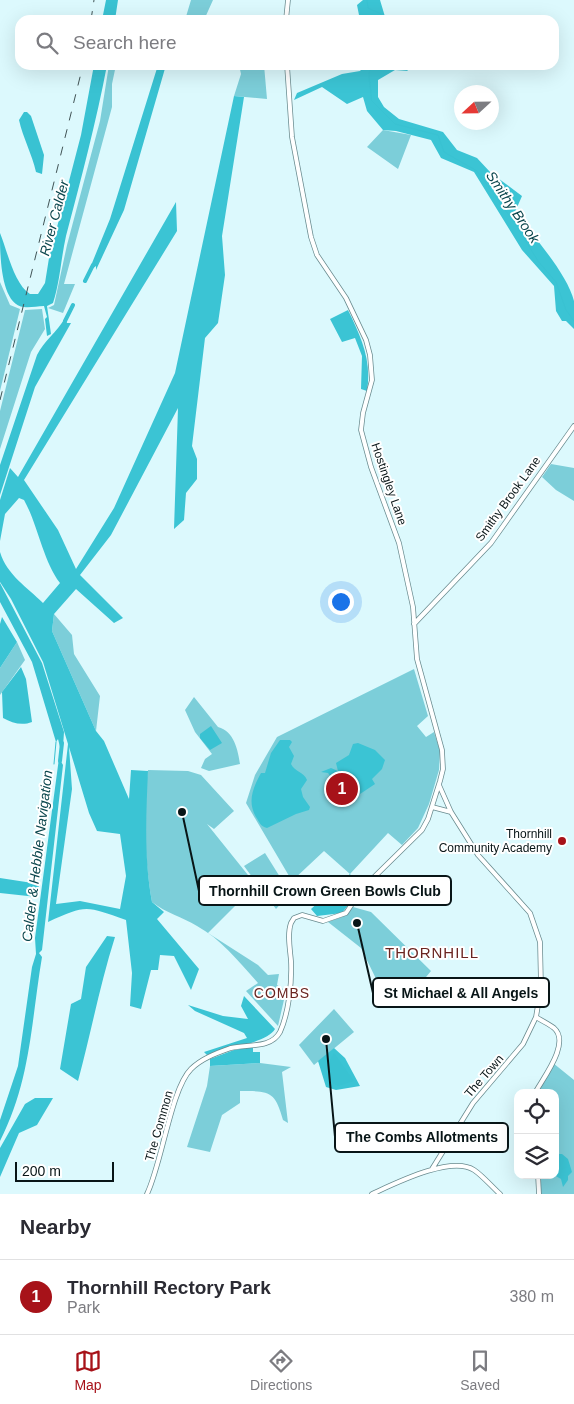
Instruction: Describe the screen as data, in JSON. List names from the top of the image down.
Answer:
{
  "streets": {
    "main road": [
      "Hostingley Lane",
      "Smithy Brook Lane",
      "The Town",
      "The Common"
    ]
  },
  "crossings": [
    ["Hostingley Lane", "Smithy Brook Lane"],
    ["Hostingley Lane", "The Town"]
  ],
  "districts": ["THORNHILL", "COMBS"],
  "water": ["Smithy Brook", "River Calder", "Calder & Hebble Navigation"],
  "places": [
    "Thornhill Crown Green Bowls Club",
    "Thornhill Community Academy",
    "St Michael & All Angels",
    "The Combs Allotments"
  ],
  "scale_bar": "200 m",
  "north": "left",
  "page": {
    "search": "Search here",
    "pins": "1",
    "scale": "200 m",
    "heading": "Nearby",
    "list": [
      {
        "mark": "1",
        "name": "Thornhill Rectory Park",
        "note": "Park",
        "value": "380 m"
      }
    ],
    "nav": ["Map", "Directions", "Saved"]
  }
}
